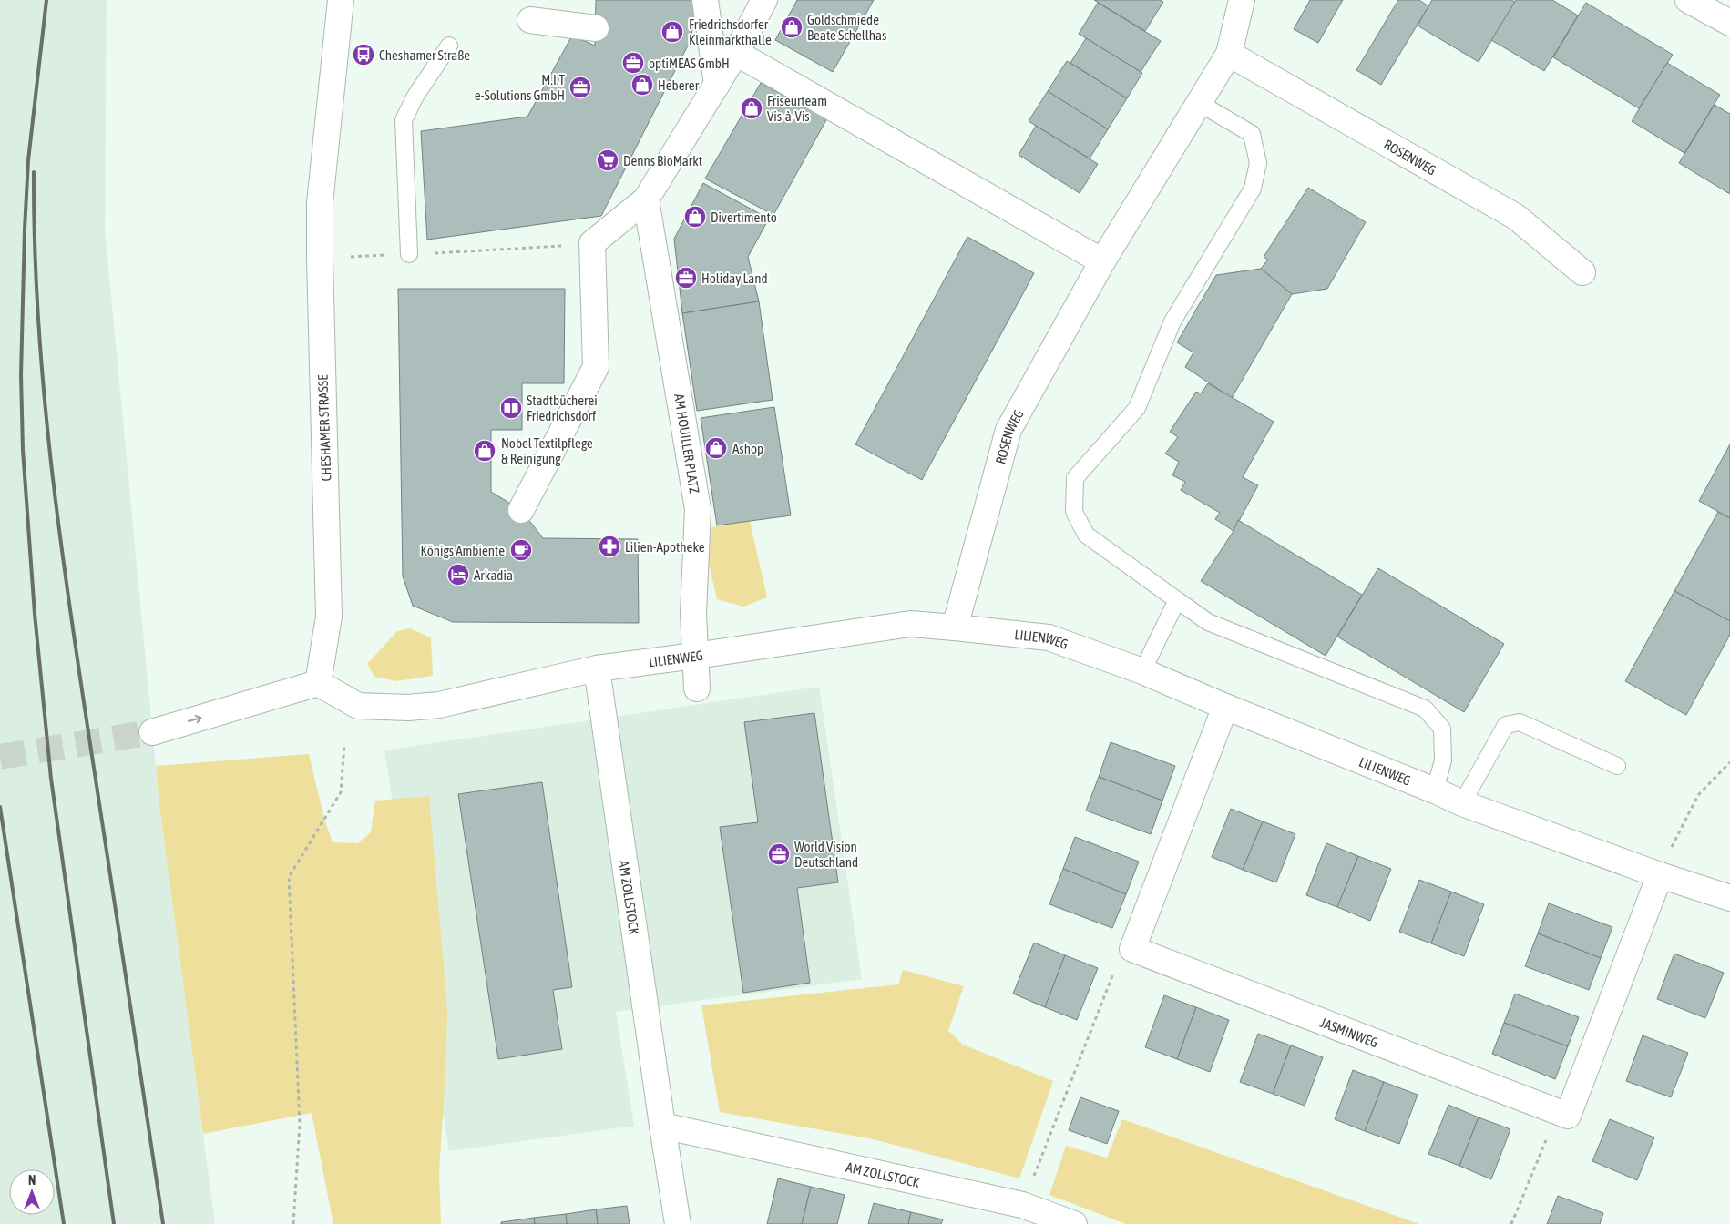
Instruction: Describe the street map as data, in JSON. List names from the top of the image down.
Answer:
{
  "streets": {
    "street": [
      "ROSENWEG",
      "CHESHAMER STRASSE",
      "AM HOUILLER PLATZ",
      "LILIENWEG",
      "AM ZOLLSTOCK",
      "JASMINWEG"
    ]
  },
  "crossings": [
    ["ROSENWEG", "LILIENWEG"],
    ["CHESHAMER STRASSE", "LILIENWEG"],
    ["AM HOUILLER PLATZ", "LILIENWEG"],
    ["LILIENWEG", "AM ZOLLSTOCK"]
  ],
  "places": {
    "shop": [
      "Goldschmiede Beate Schellhas",
      "Friedrichsdorfer Kleinmarkthalle",
      "Heberer",
      "Friseurteam Vis-à-Vis",
      "Divertimento",
      "Ashop",
      "Nobel Textilpflege & Reinigung"
    ],
    "bus stop": ["Cheshamer Straße"],
    "office": [
      "optiMEAS GmbH",
      "M.I.T e-Solutions GmbH",
      "Holiday Land",
      "World Vision Deutschland"
    ],
    "supermarket": ["Denns BioMarkt"],
    "library": ["Stadtbücherei Friedrichsdorf"],
    "pharmacy": ["Lilien-Apotheke"],
    "cafe": ["Königs Ambiente"],
    "hotel": ["Arkadia"]
  },
  "north": "top"
}
